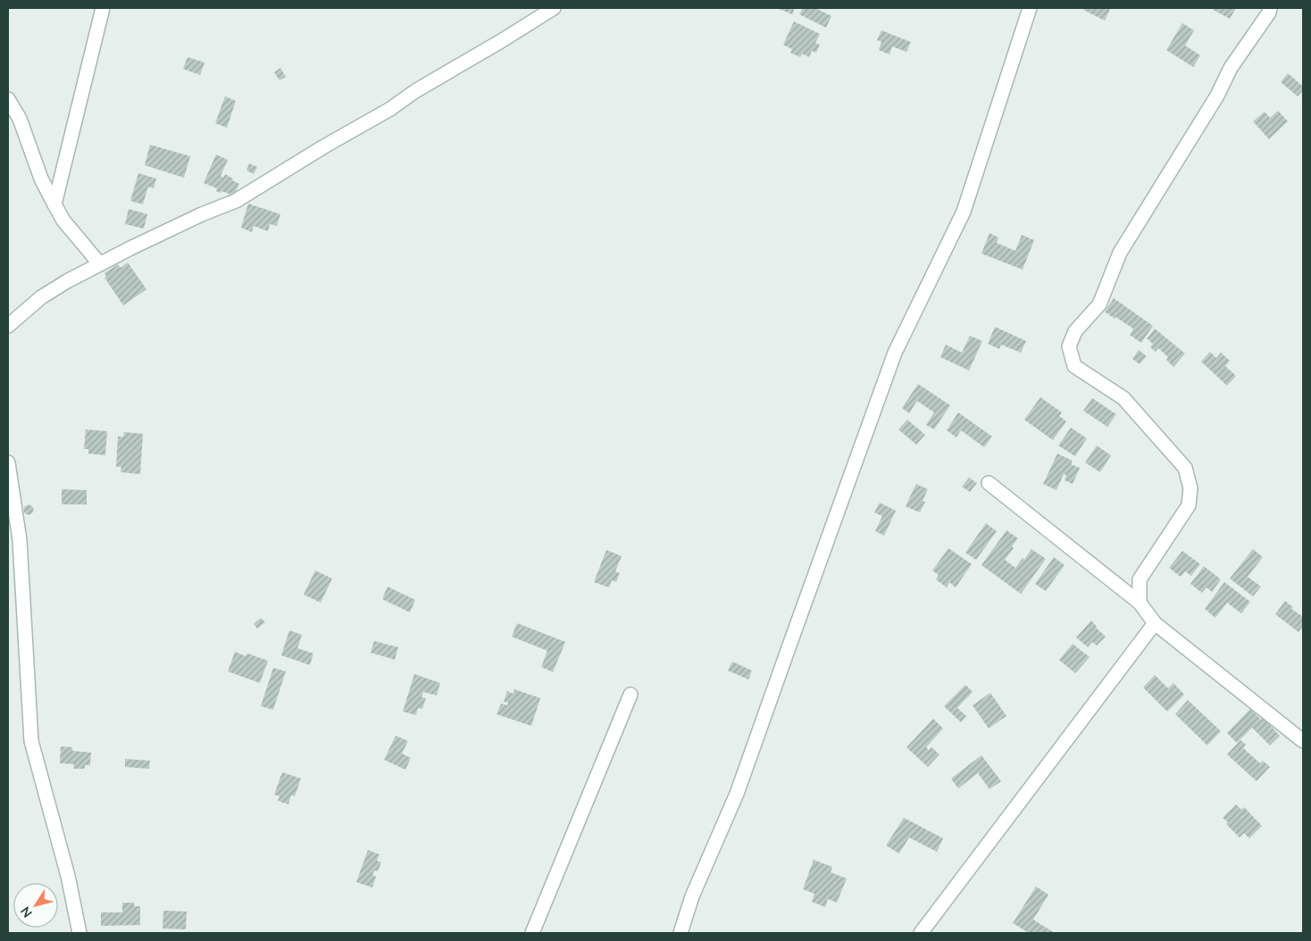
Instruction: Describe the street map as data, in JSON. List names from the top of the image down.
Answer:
{
  "north": "bottom left"
}
